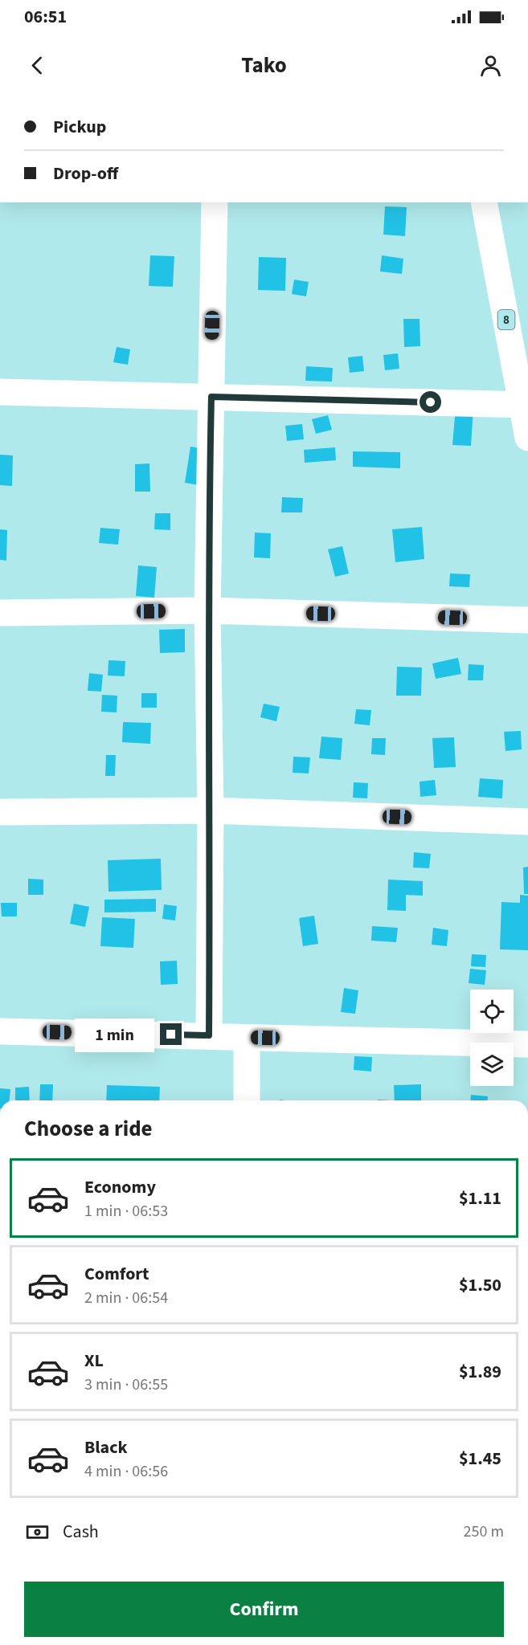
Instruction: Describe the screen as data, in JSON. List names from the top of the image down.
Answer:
{
  "streets": {
    "street": ["8"]
  },
  "page": {
    "status": "06:51",
    "header": "Tako",
    "banner": ["Pickup", "Drop-off"],
    "bubble": "1 min",
    "heading": "Choose a ride",
    "list": [
      {
        "name": "Economy",
        "note": "1 min · 06:53",
        "value": "$1.11"
      },
      {
        "name": "Comfort",
        "note": "2 min · 06:54",
        "value": "$1.50"
      },
      {
        "name": "XL",
        "note": "3 min · 06:55",
        "value": "$1.89"
      },
      {
        "name": "Black",
        "note": "4 min · 06:56",
        "value": "$1.45"
      }
    ],
    "pay": ["Cash", "250 m"],
    "buttons": "Confirm"
  }
}
